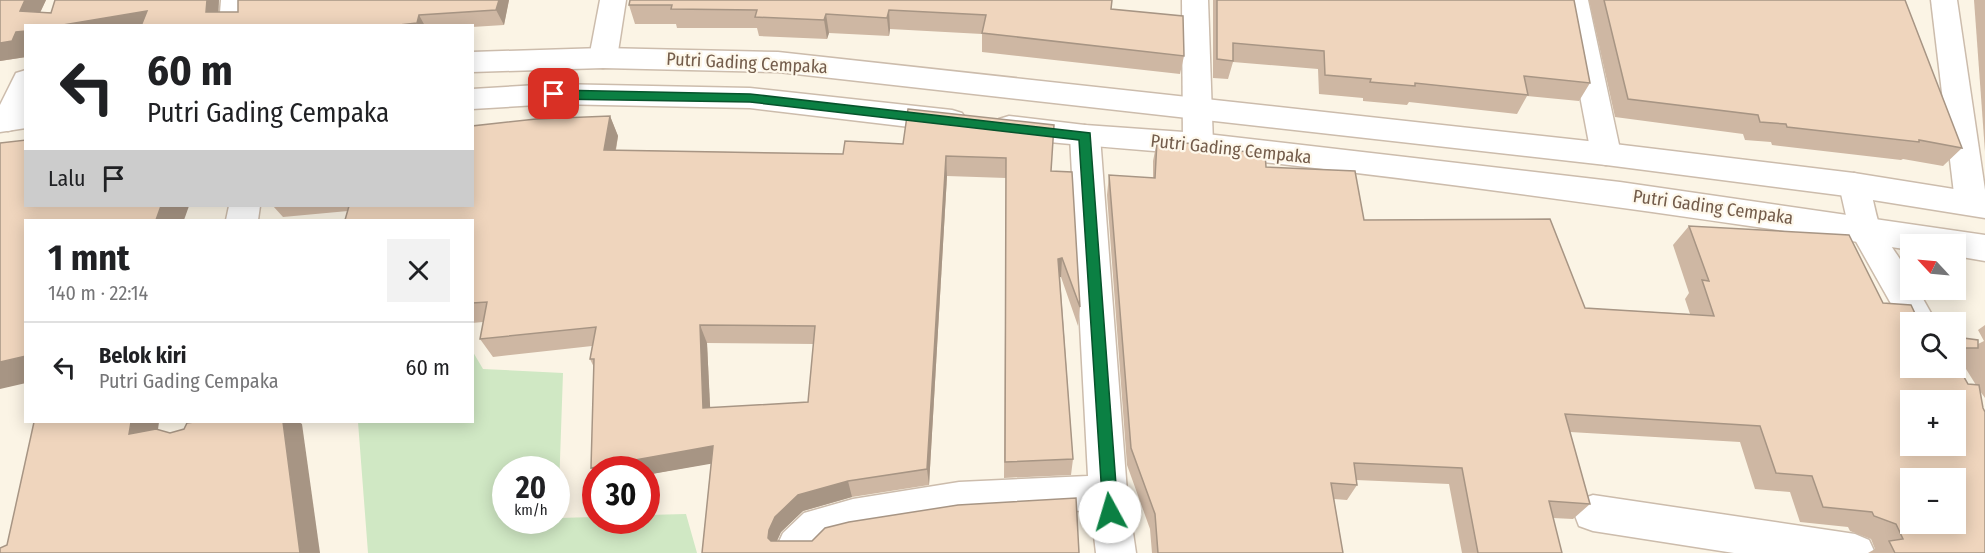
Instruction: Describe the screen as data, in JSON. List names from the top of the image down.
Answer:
{
  "streets": {
    "street": ["Putri Gading Cempaka"]
  },
  "north": "top left",
  "page": {
    "turn": ["60 m", "Putri Gading Cempaka"],
    "then": "Lalu",
    "heading": ["1 mnt", "140 m · 22:14"],
    "map_buttons": ["+", "−"],
    "list": [
      {
        "name": "Belok kiri",
        "note": "Putri Gading Cempaka",
        "value": "60 m"
      }
    ],
    "speed": "20 km/h",
    "limit": "30"
  }
}
